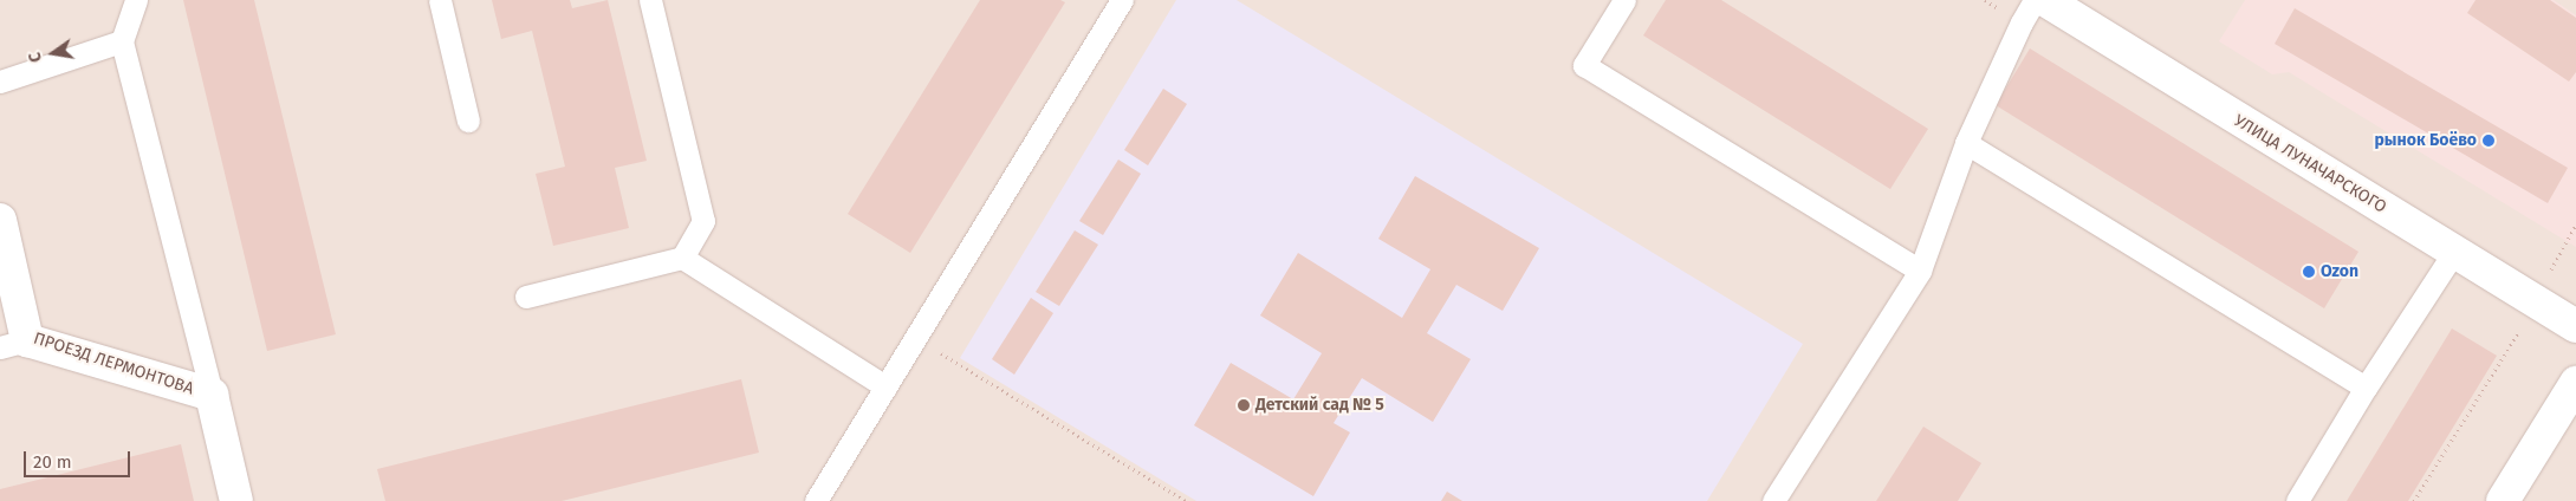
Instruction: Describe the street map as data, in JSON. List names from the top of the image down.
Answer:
{
  "streets": {
    "street": ["УЛИЦА ЛУНАЧАРСКОГО", "ПРОЕЗД ЛЕРМОНТОВА"]
  },
  "places": ["рынок Боёво", "Ozon", "Детский сад № 5"],
  "scale_bar": "20 m",
  "north": "left"
}
